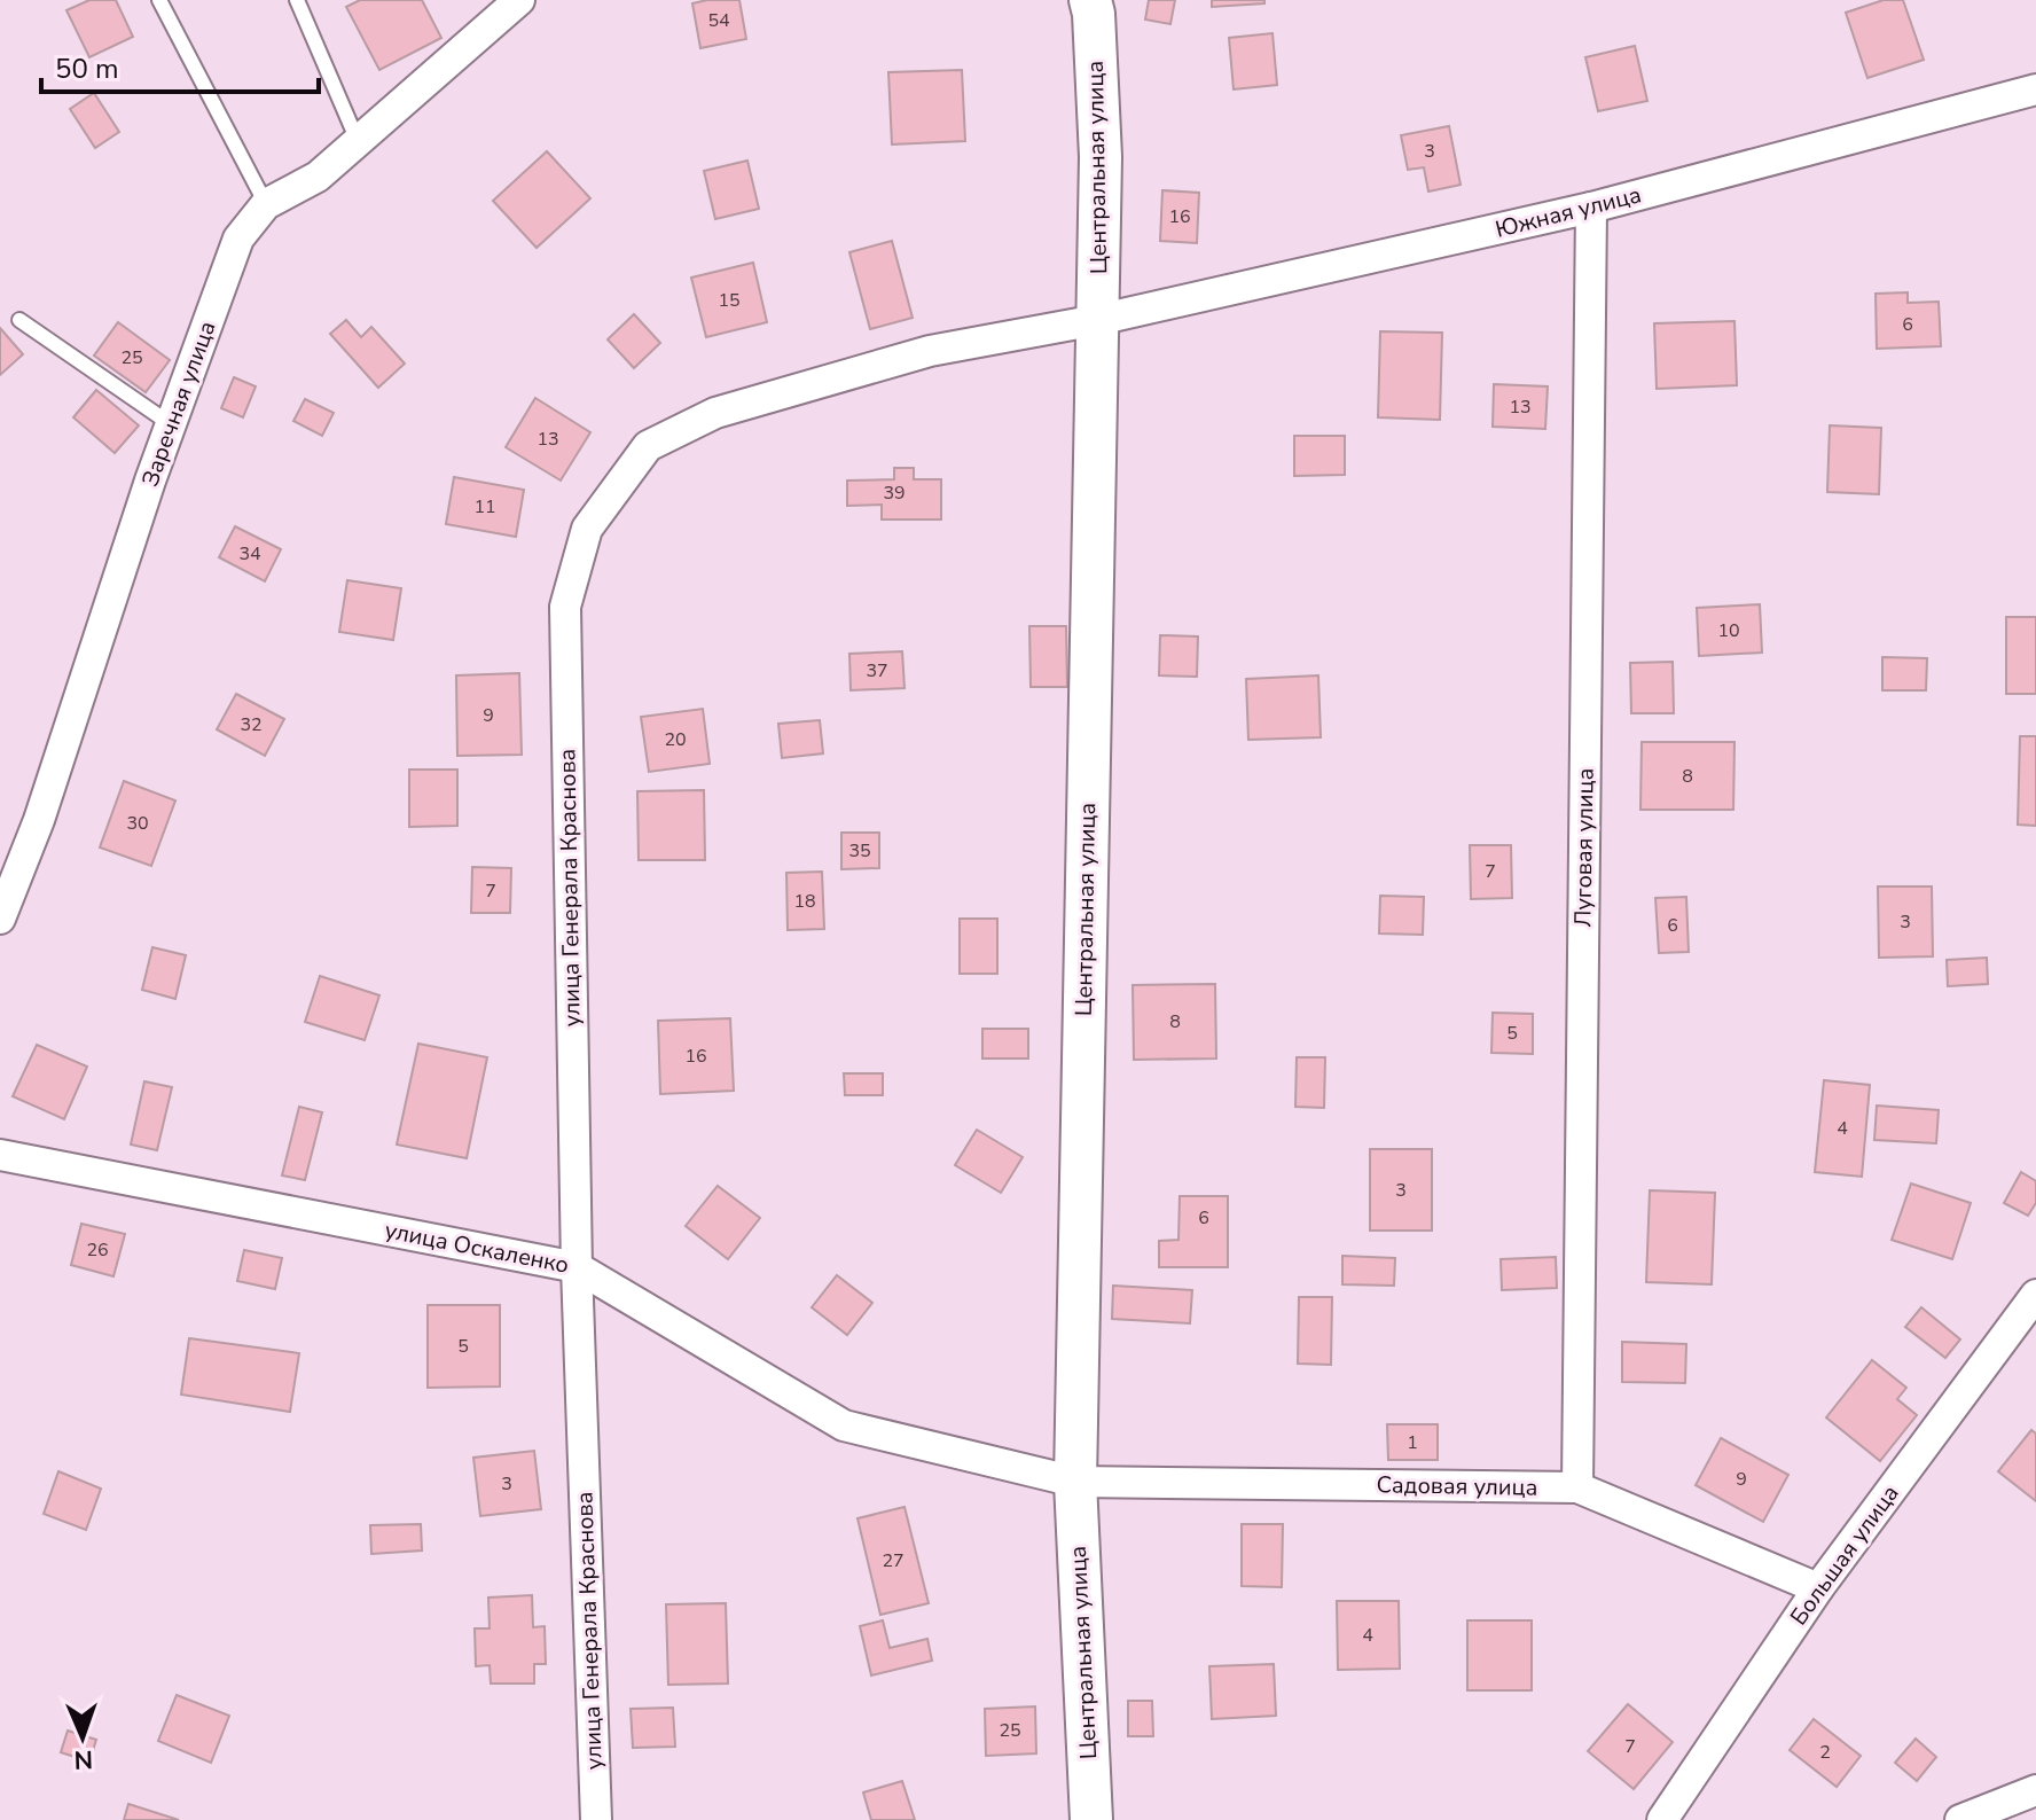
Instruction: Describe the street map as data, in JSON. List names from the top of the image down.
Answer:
{
  "streets": {
    "street": [
      "Центральная улица",
      "Южная улица",
      "Заречная улица",
      "Луговая улица",
      "улица Генерала Краснова",
      "улица Оскаленко",
      "Садовая улица",
      "Большая улица"
    ]
  },
  "crossings": [
    ["Центральная улица", "Южная улица"],
    ["Центральная улица", "улица Генерала Краснова"],
    ["Центральная улица", "улица Оскаленко"],
    ["Центральная улица", "Садовая улица"],
    ["Южная улица", "Луговая улица"],
    ["Южная улица", "улица Генерала Краснова"],
    ["Луговая улица", "Садовая улица"],
    ["улица Генерала Краснова", "улица Оскаленко"],
    ["улица Оскаленко", "Садовая улица"],
    ["Садовая улица", "Большая улица"]
  ],
  "house_numbers": [
    "54",
    "3",
    "16",
    "15",
    "6",
    "25",
    "13",
    "13",
    "39",
    "11",
    "34",
    "10",
    "37",
    "9",
    "32",
    "20",
    "8",
    "30",
    "35",
    "7",
    "7",
    "18",
    "3",
    "6",
    "8",
    "5",
    "16",
    "4",
    "3",
    "6",
    "26",
    "5",
    "1",
    "9",
    "3",
    "27",
    "4",
    "25",
    "7",
    "2"
  ],
  "scale_bar": "50 m",
  "north": "bottom"
}
